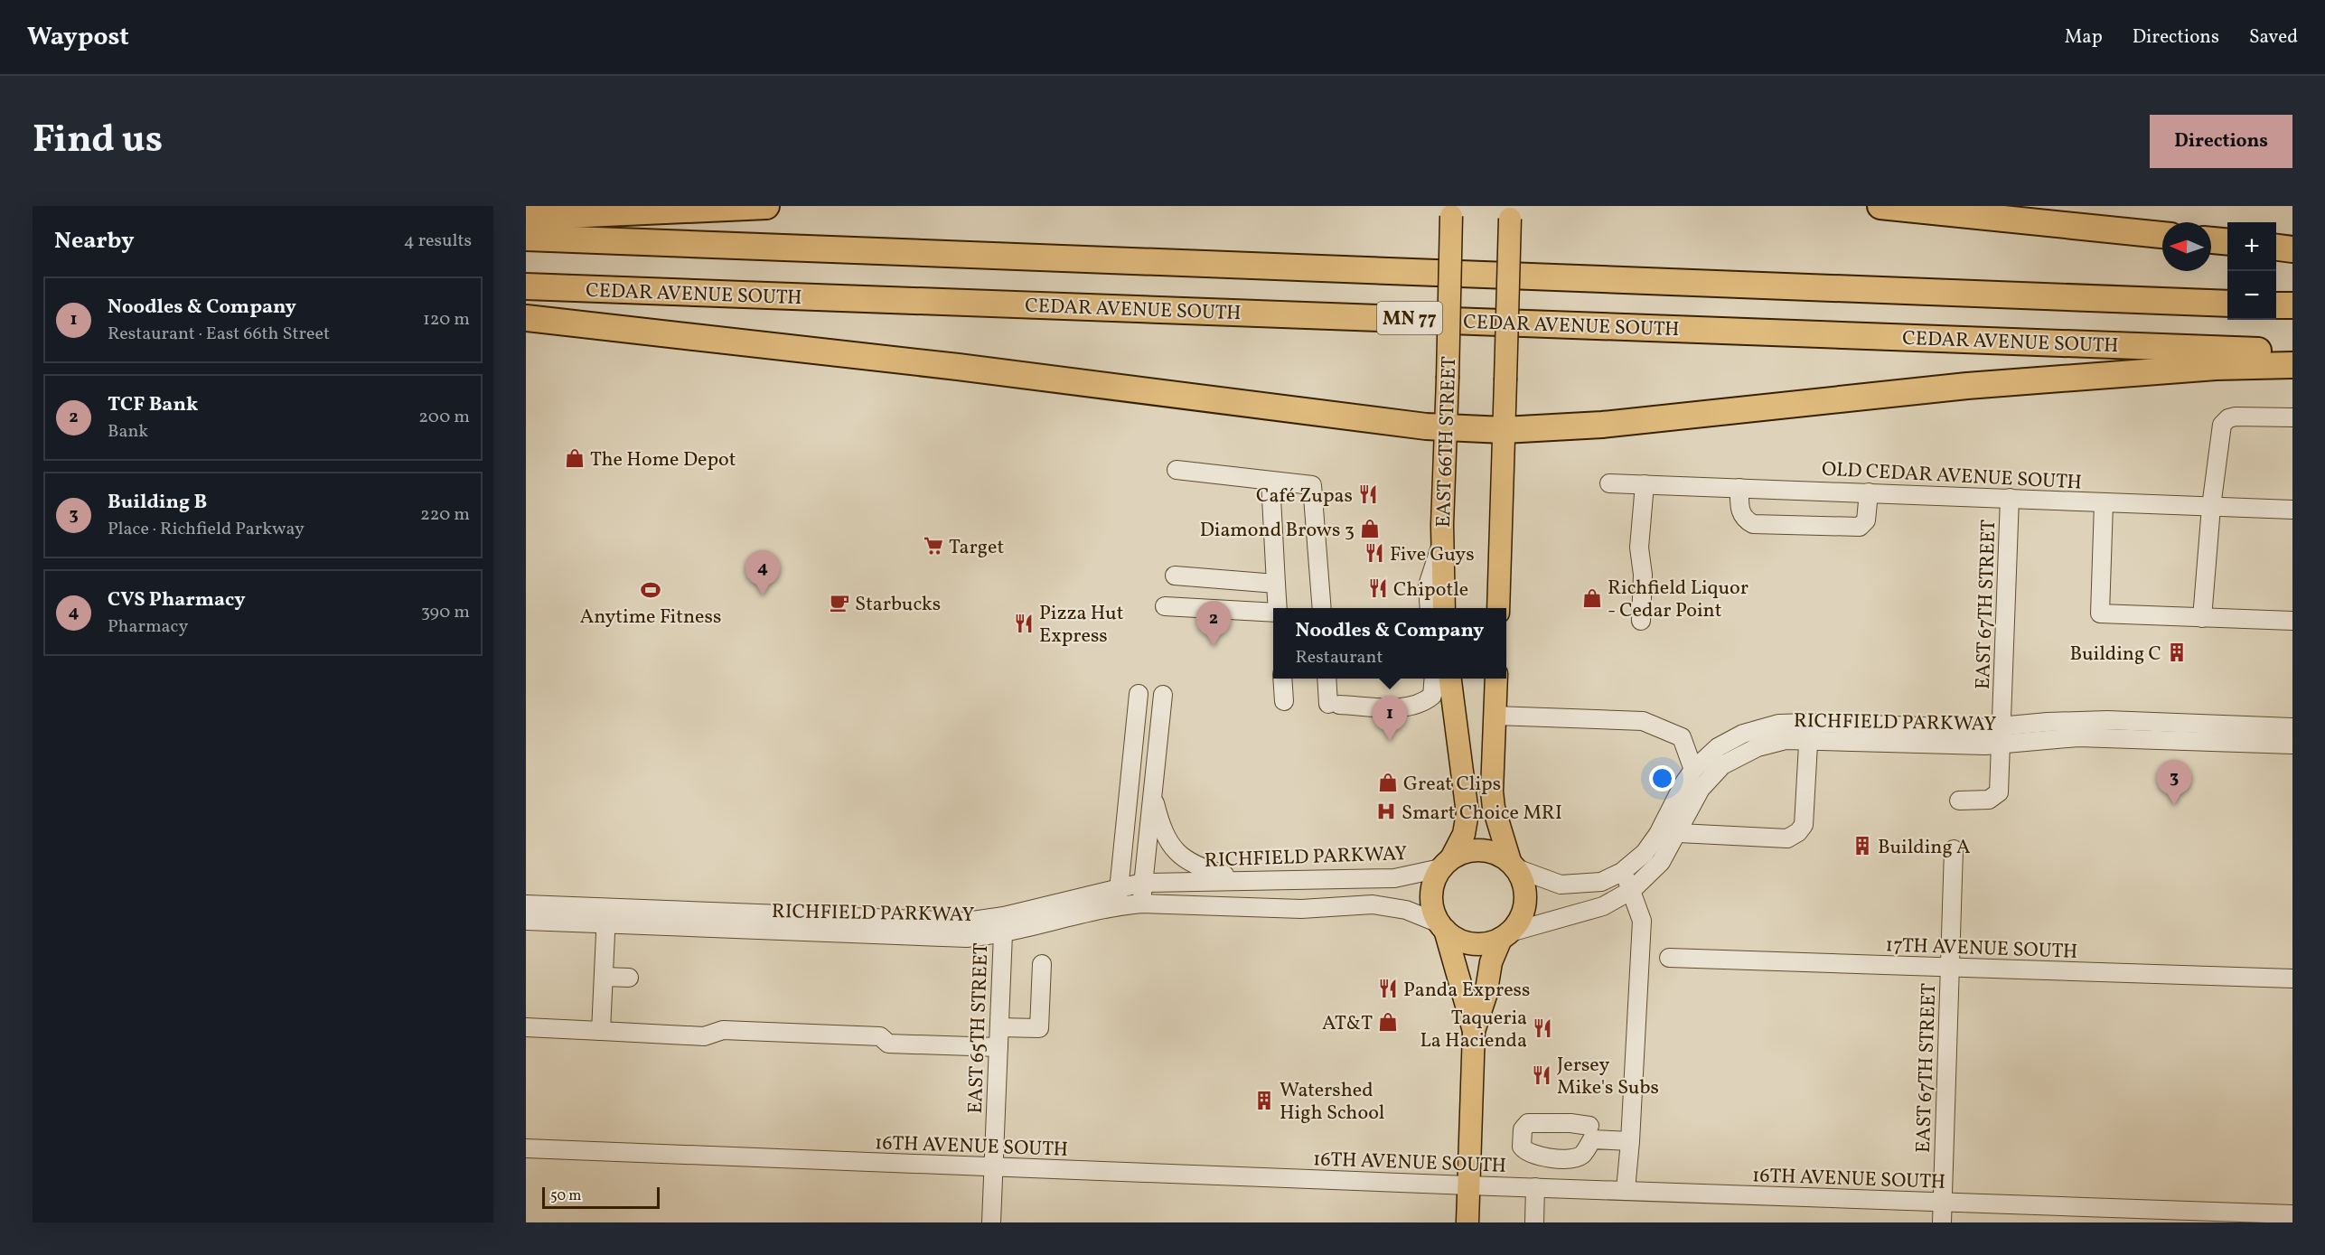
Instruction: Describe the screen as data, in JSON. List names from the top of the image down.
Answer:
{
  "streets": {
    "highway": ["CEDAR AVENUE SOUTH", "MN 77"],
    "main road": ["EAST 66TH STREET"],
    "street": [
      "OLD CEDAR AVENUE SOUTH",
      "EAST 67TH STREET",
      "RICHFIELD PARKWAY",
      "17TH AVENUE SOUTH",
      "EAST 65TH STREET",
      "16TH AVENUE SOUTH"
    ]
  },
  "crossings": [
    ["OLD CEDAR AVENUE SOUTH", "EAST 67TH STREET"],
    ["EAST 67TH STREET", "RICHFIELD PARKWAY"],
    ["EAST 67TH STREET", "17TH AVENUE SOUTH"],
    ["EAST 67TH STREET", "16TH AVENUE SOUTH"],
    ["RICHFIELD PARKWAY", "EAST 65TH STREET"],
    ["EAST 65TH STREET", "16TH AVENUE SOUTH"]
  ],
  "places": {
    "shop": [
      "The Home Depot",
      "Diamond Brows 3",
      "Richfield Liquor - Cedar Point",
      "Great Clips",
      "AT&T"
    ],
    "restaurant": [
      "Café Zupas",
      "Five Guys",
      "Chipotle",
      "Pizza Hut Express",
      "Panda Express",
      "Taqueria La Hacienda",
      "Jersey Mike's Subs"
    ],
    "supermarket": ["Target"],
    "sports": ["Anytime Fitness"],
    "cafe": ["Starbucks"],
    "building": ["Building C", "Building A", "Watershed High School"],
    "hospital": ["Smart Choice MRI"]
  },
  "scale_bar": "50 m",
  "north": "left",
  "page": {
    "header": "Waypost",
    "nav": ["Map", "Directions", "Saved"],
    "title": "Find us",
    "buttons": "Directions",
    "heading": ["Nearby", "4 results"],
    "map_buttons": ["+", "−"],
    "list": [
      {
        "mark": "1",
        "name": "Noodles & Company",
        "note": "Restaurant · East 66th Street",
        "value": "120 m"
      },
      {
        "mark": "2",
        "name": "TCF Bank",
        "note": "Bank",
        "value": "200 m"
      },
      {
        "mark": "3",
        "name": "Building B",
        "note": "Place · Richfield Parkway",
        "value": "220 m"
      },
      {
        "mark": "4",
        "name": "CVS Pharmacy",
        "note": "Pharmacy",
        "value": "390 m"
      }
    ],
    "pins": [
      "4",
      "2",
      "1",
      "3"
    ],
    "popup": ["Noodles & Company", "Restaurant"],
    "scale": "50 m"
  }
}
